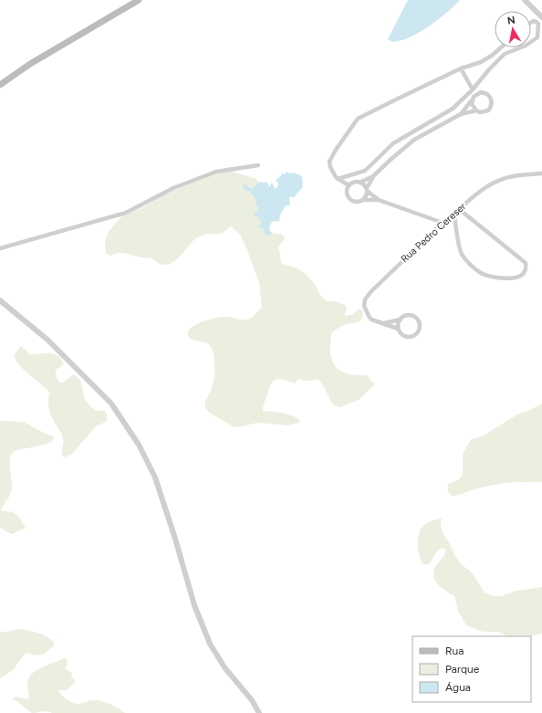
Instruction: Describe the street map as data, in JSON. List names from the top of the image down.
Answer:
{
  "streets": {
    "street": ["Rua Pedro Cereser"]
  },
  "legend": ["Rua", "Parque", "Água"],
  "north": "top"
}
